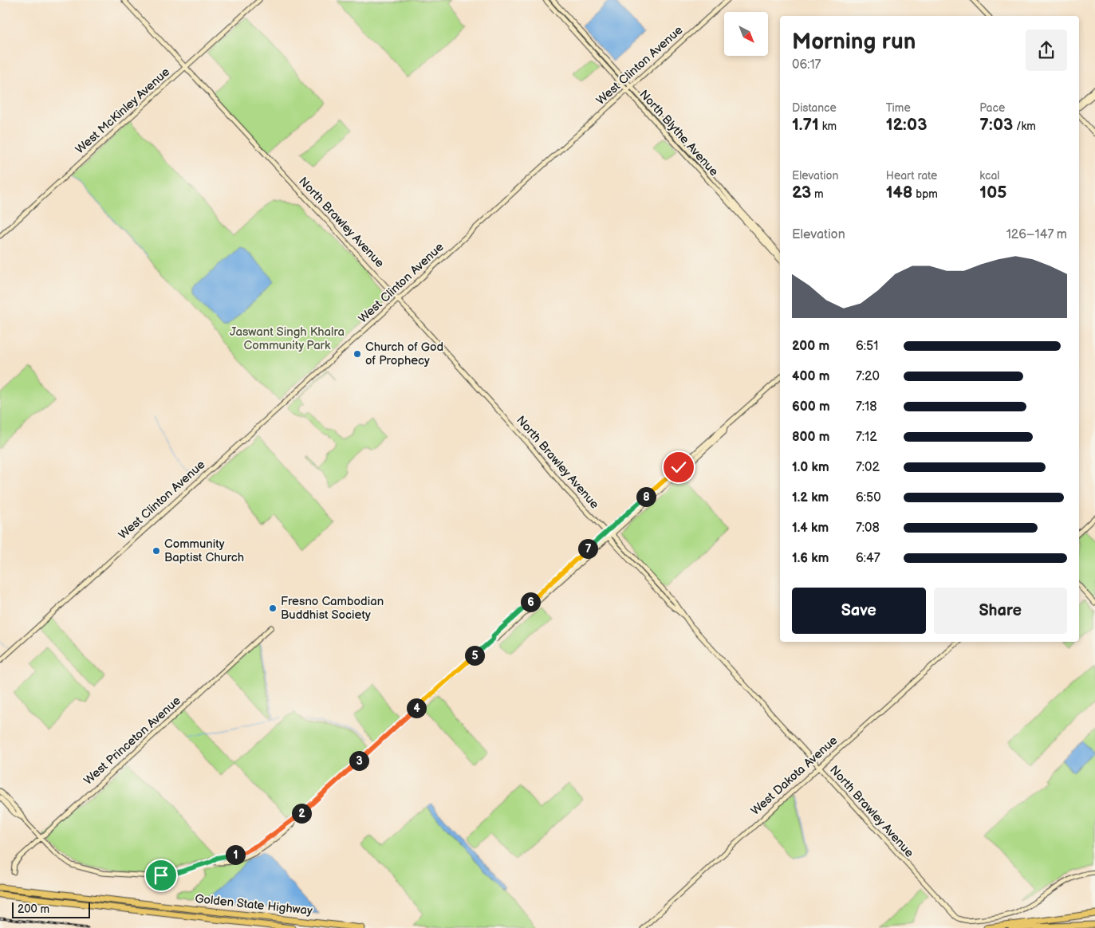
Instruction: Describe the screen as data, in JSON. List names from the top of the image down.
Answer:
{
  "streets": {
    "highway": ["Golden State Highway"],
    "street": [
      "West Clinton Avenue",
      "West McKinley Avenue",
      "North Blythe Avenue",
      "North Brawley Avenue",
      "West Princeton Avenue",
      "West Dakota Avenue"
    ]
  },
  "crossings": [
    ["West Clinton Avenue", "North Blythe Avenue"],
    ["West Clinton Avenue", "North Brawley Avenue"],
    ["West McKinley Avenue", "North Brawley Avenue"],
    ["North Brawley Avenue", "West Dakota Avenue"]
  ],
  "parks": ["Jaswant Singh Khalra Community Park"],
  "places": ["Church of God of Prophecy", "Community Baptist Church", "Fresno Cambodian Buddhist Society"],
  "scale_bar": "200 m",
  "north": "bottom right",
  "page": {
    "heading": ["Morning run", "06:17"],
    "stats": [
      ["Distance", "1.71 km"],
      ["Time", "12:03"],
      ["Pace", "7:03 /km"],
      ["Elevation", "23 m"],
      ["Heart rate", "148 bpm"],
      ["kcal", "105"]
    ],
    "chart": ["Elevation", "126–147 m"],
    "list": [
      {
        "name": "200 m",
        "note": "6:51"
      },
      {
        "name": "400 m",
        "note": "7:20"
      },
      {
        "name": "600 m",
        "note": "7:18"
      },
      {
        "name": "800 m",
        "note": "7:12"
      },
      {
        "name": "1.0 km",
        "note": "7:02"
      },
      {
        "name": "1.2 km",
        "note": "6:50"
      },
      {
        "name": "1.4 km",
        "note": "7:08"
      },
      {
        "name": "1.6 km",
        "note": "6:47"
      }
    ],
    "pins": [
      "8",
      "7",
      "6",
      "5",
      "4",
      "3",
      "2",
      "1"
    ],
    "buttons": ["Save", "Share"],
    "scale": "200 m"
  }
}
